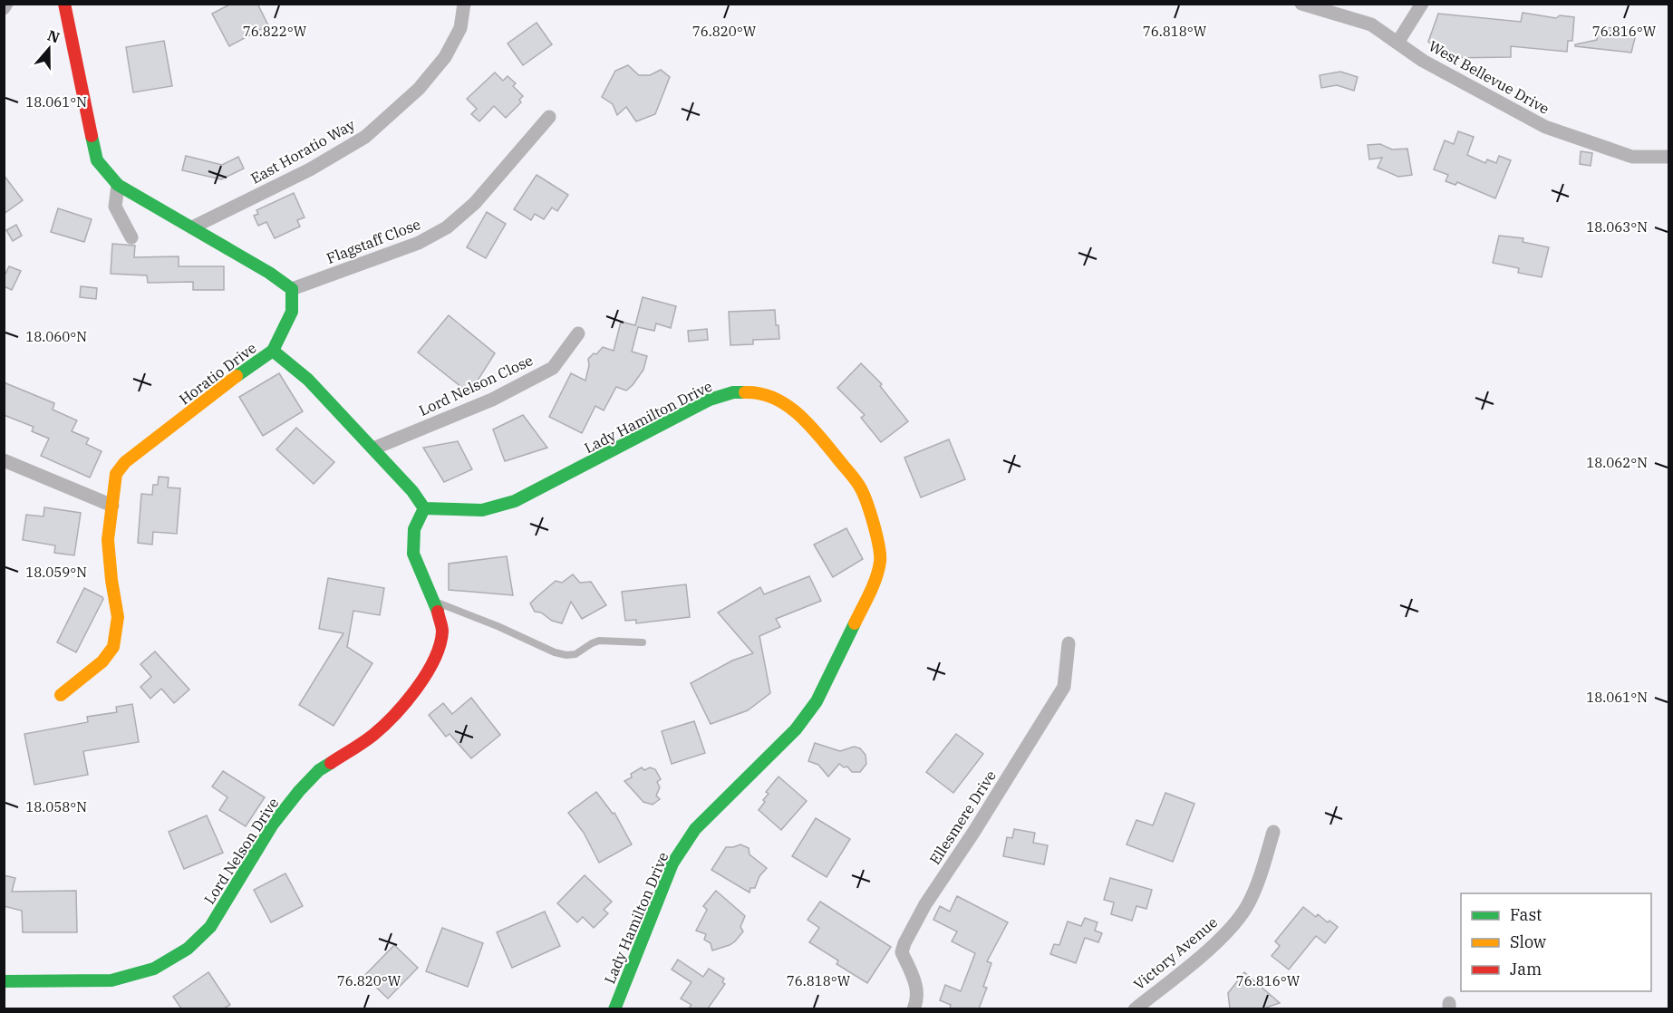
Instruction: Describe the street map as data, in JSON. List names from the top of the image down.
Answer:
{
  "streets": {
    "street": [
      "West Bellevue Drive",
      "East Horatio Way",
      "Flagstaff Close",
      "Horatio Drive",
      "Lord Nelson Close",
      "Lady Hamilton Drive",
      "Ellesmere Drive",
      "Lord Nelson Drive",
      "Victory Avenue"
    ]
  },
  "crossings": [
    ["Flagstaff Close", "Horatio Drive"],
    ["Lady Hamilton Drive", "Lord Nelson Drive"]
  ],
  "legend": ["Fast", "Slow", "Jam"],
  "north": "top",
  "coordinates": [
    "76.822°W",
    "76.820°W",
    "76.818°W",
    "76.816°W",
    "18.061°N",
    "18.063°N",
    "18.060°N",
    "18.062°N",
    "18.059°N",
    "18.058°N"
  ]
}
